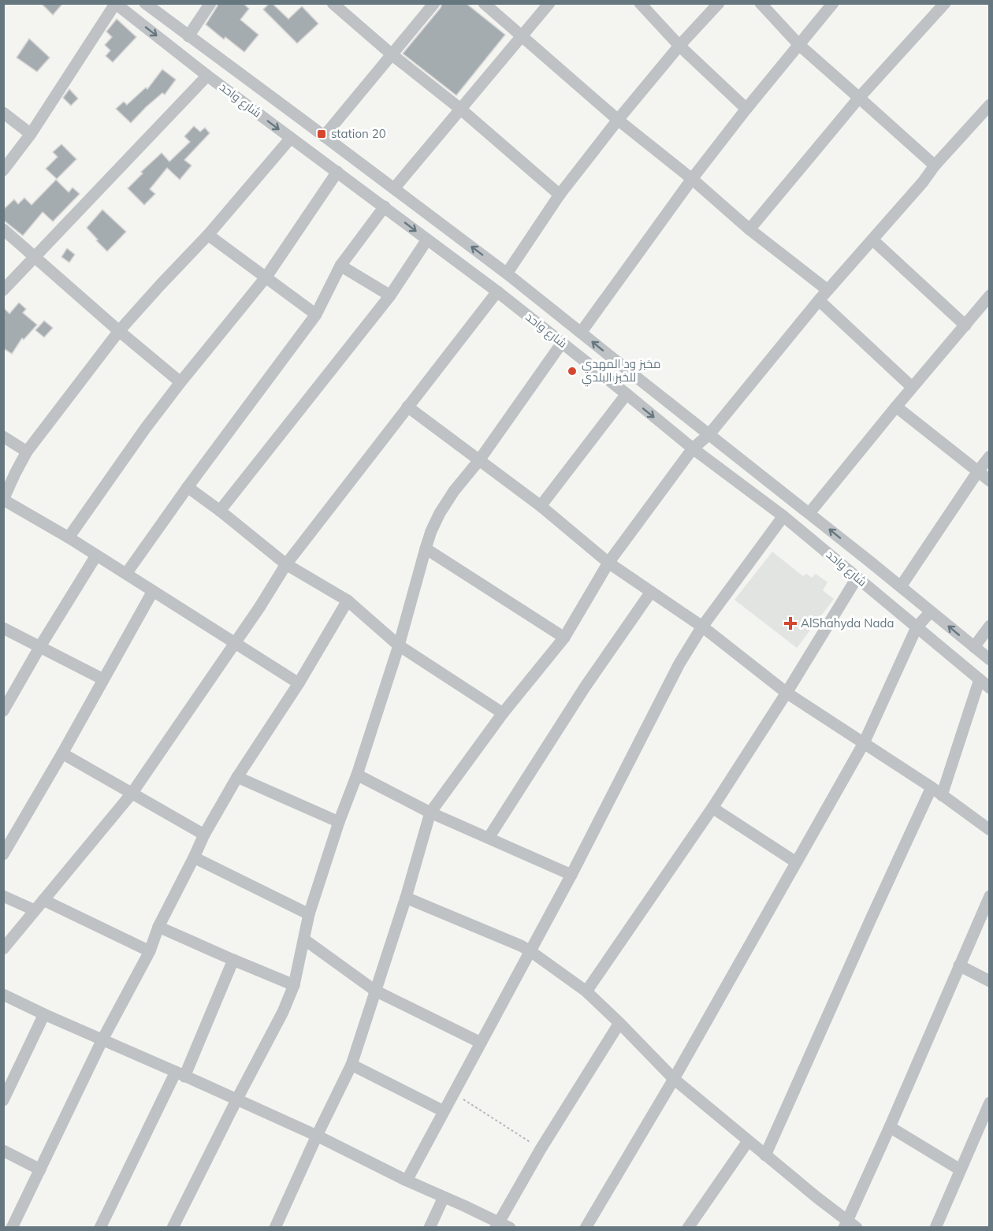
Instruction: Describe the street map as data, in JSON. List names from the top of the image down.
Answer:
{
  "streets": {
    "street": ["شارع واحد"]
  },
  "places": {
    "transit": ["station 20"],
    "other": ["مخبز ود المهدي للخبز البلدي"],
    "health": ["AlShahyda Nada"]
  }
}
